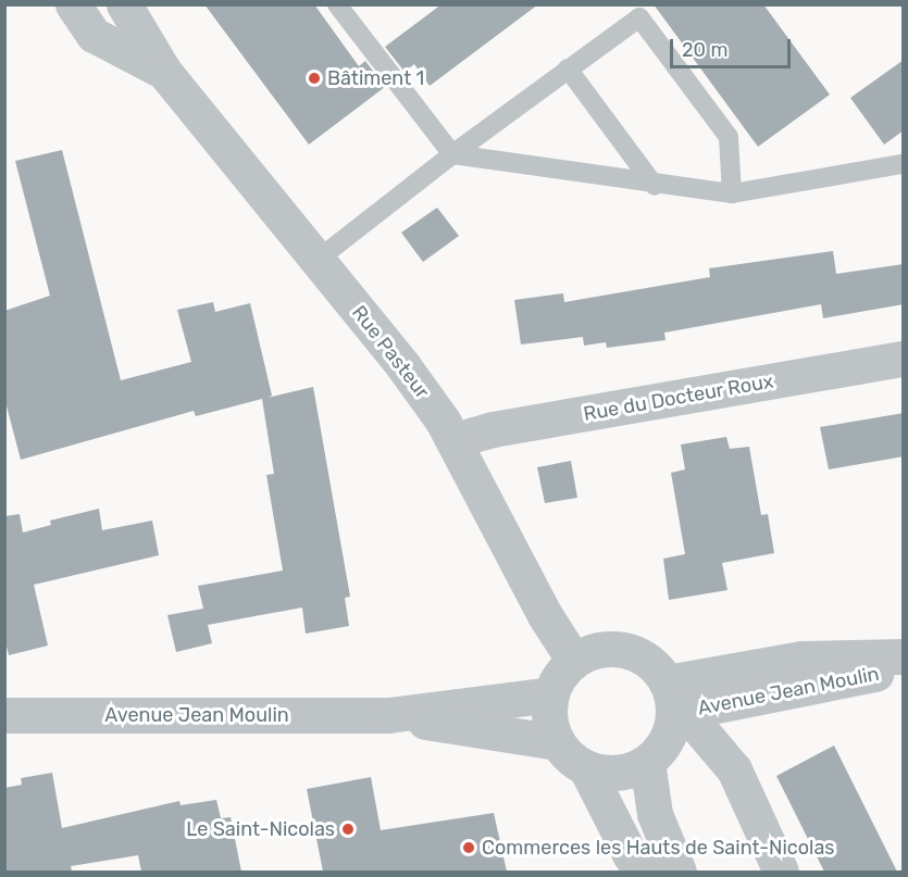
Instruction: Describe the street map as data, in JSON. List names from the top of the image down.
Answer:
{
  "streets": {
    "street": ["Rue Pasteur", "Rue du Docteur Roux", "Avenue Jean Moulin"]
  },
  "crossings": [
    ["Rue Pasteur", "Rue du Docteur Roux"],
    ["Rue Pasteur", "Avenue Jean Moulin"]
  ],
  "places": ["Bâtiment 1", "Le Saint-Nicolas", "Commerces les Hauts de Saint-Nicolas"],
  "scale_bar": "20 m"
}
